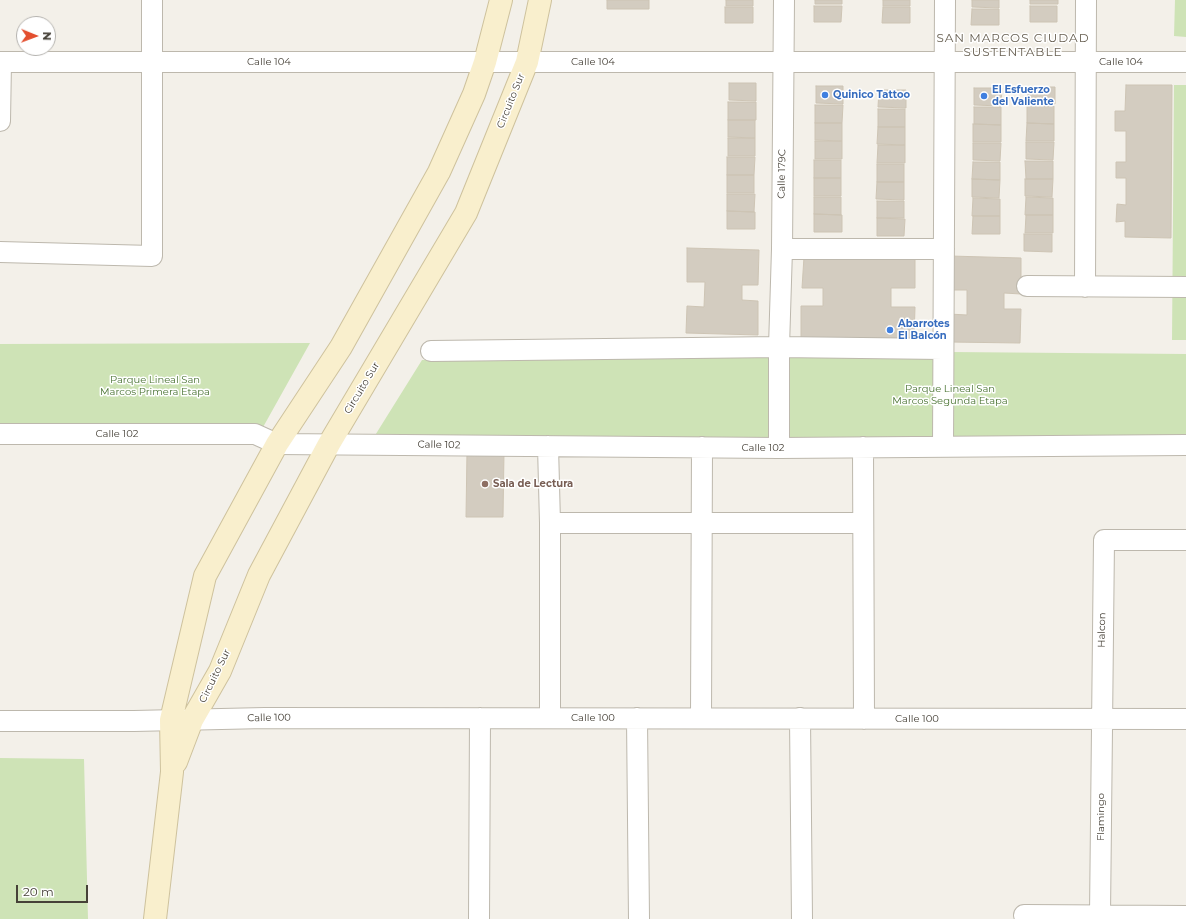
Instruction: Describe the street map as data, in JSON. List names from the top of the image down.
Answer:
{
  "streets": {
    "street": [
      "Calle 104",
      "Circuito Sur",
      "Calle 179C",
      "Calle 102",
      "Halcon",
      "Calle 100",
      "Flamingo"
    ]
  },
  "crossings": [
    ["Calle 104", "Circuito Sur"],
    ["Calle 104", "Calle 179C"],
    ["Circuito Sur", "Calle 102"],
    ["Circuito Sur", "Calle 100"],
    ["Calle 179C", "Calle 102"],
    ["Halcon", "Calle 100"],
    ["Halcon", "Flamingo"],
    ["Calle 100", "Flamingo"]
  ],
  "districts": ["SAN MARCOS CIUDAD SUSTENTABLE"],
  "parks": ["Parque Lineal San Marcos Primera Etapa", "Parque Lineal San Marcos Segunda Etapa"],
  "places": [
    "Quinico Tattoo",
    "El Esfuerzo del Valiente",
    "Abarrotes El Balcón",
    "Sala de Lectura"
  ],
  "scale_bar": "20 m",
  "north": "right"
}
